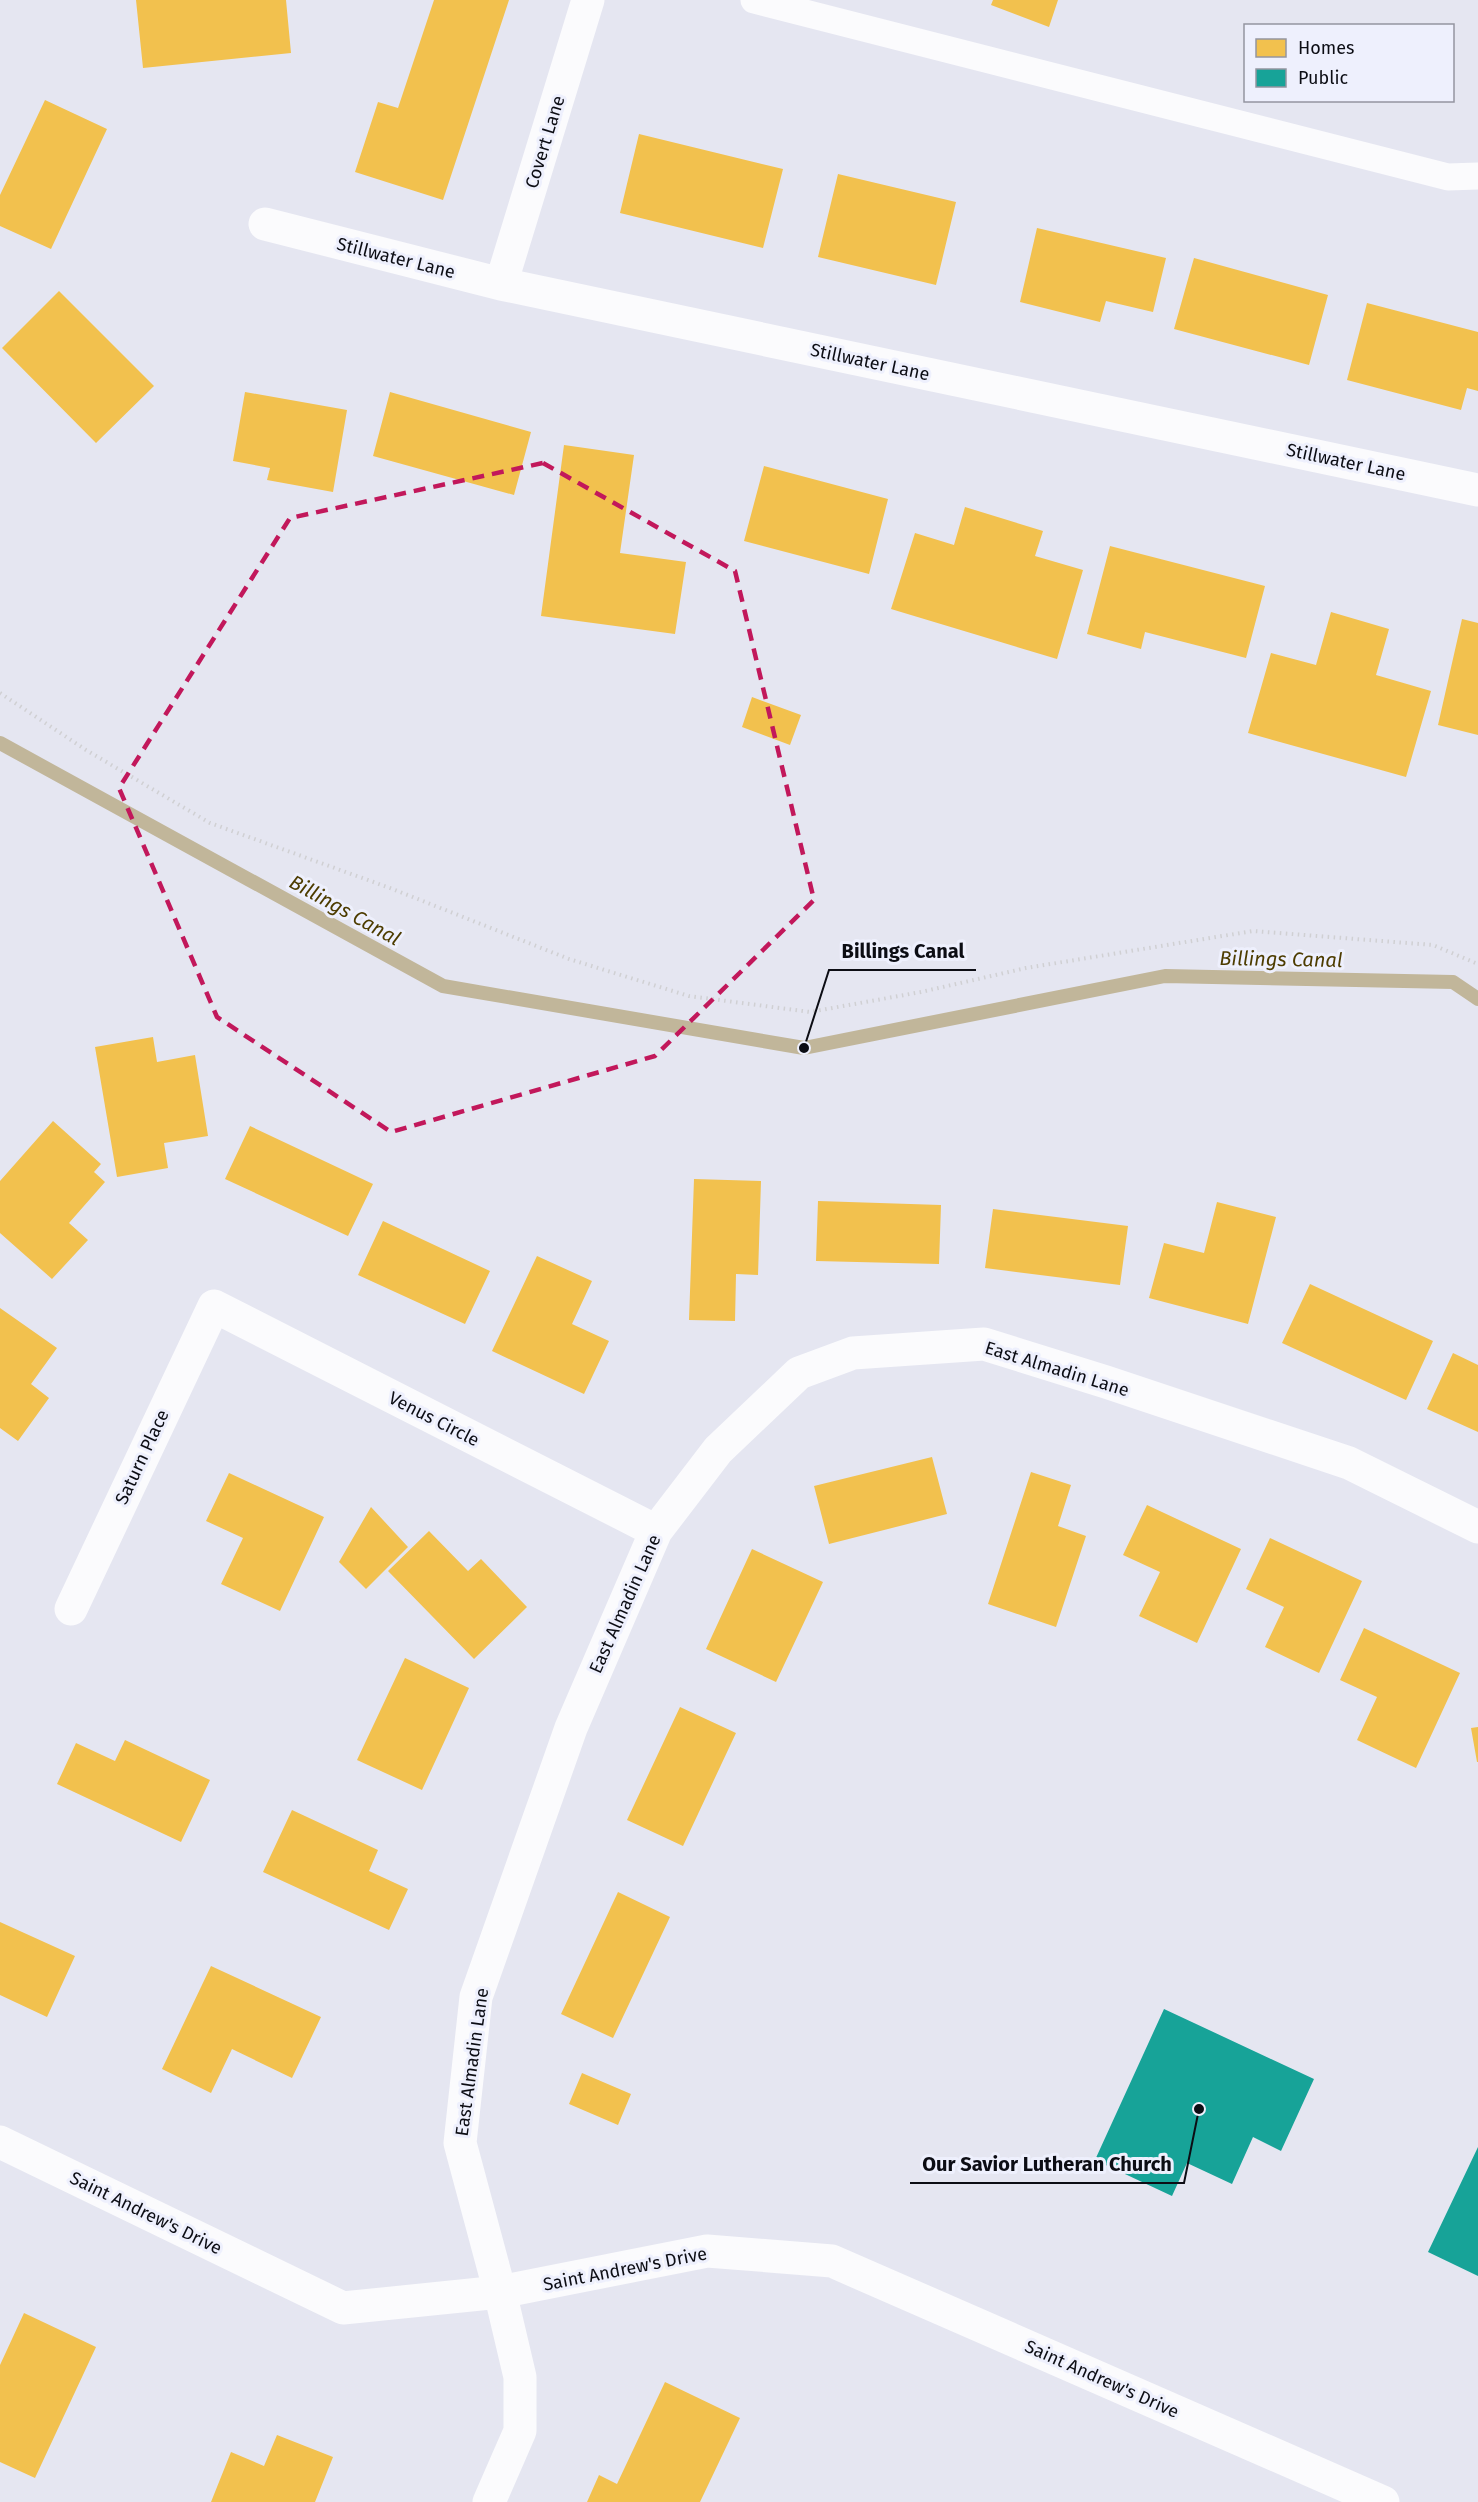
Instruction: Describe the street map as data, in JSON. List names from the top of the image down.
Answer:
{
  "streets": {
    "street": [
      "Covert Lane",
      "Stillwater Lane",
      "East Almadin Lane",
      "Venus Circle",
      "Saturn Place",
      "Saint Andrew's Drive"
    ]
  },
  "crossings": [
    ["Covert Lane", "Stillwater Lane"],
    ["East Almadin Lane", "Venus Circle"],
    ["East Almadin Lane", "Saint Andrew's Drive"],
    ["Venus Circle", "Saturn Place"]
  ],
  "water": ["Billings Canal"],
  "places": ["Billings Canal", "Our Savior Lutheran Church"],
  "legend": ["Homes", "Public"]
}
